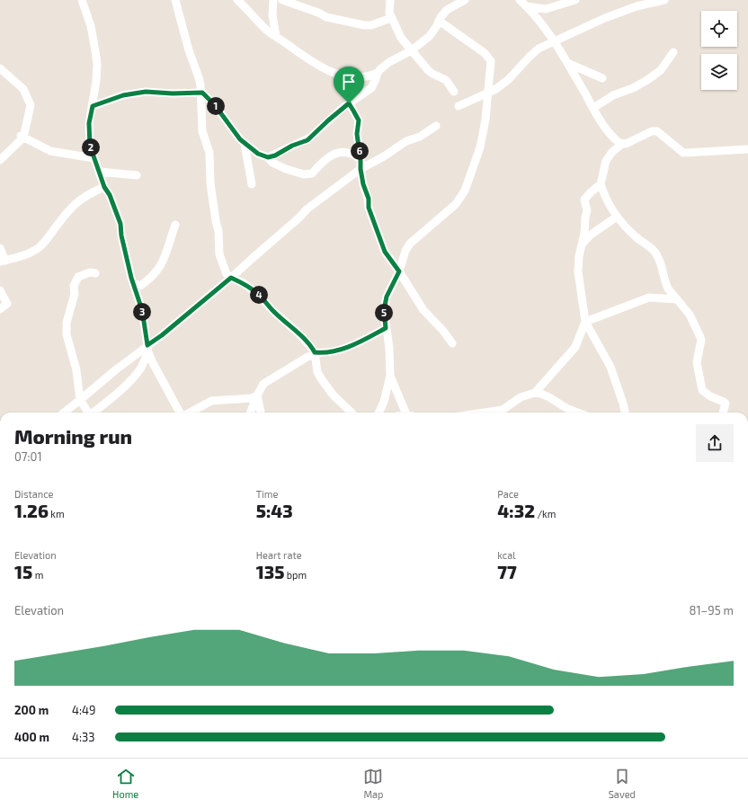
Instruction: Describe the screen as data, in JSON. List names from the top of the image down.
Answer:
{
  "page": {
    "pins": [
      "1",
      "2",
      "6",
      "4",
      "3",
      "5"
    ],
    "heading": ["Morning run", "07:01"],
    "stats": [
      ["Distance", "1.26 km"],
      ["Time", "5:43"],
      ["Pace", "4:32 /km"],
      ["Elevation", "15 m"],
      ["Heart rate", "135 bpm"],
      ["kcal", "77"]
    ],
    "chart": ["Elevation", "81–95 m"],
    "list": [
      {
        "name": "200 m",
        "note": "4:49"
      },
      {
        "name": "400 m",
        "note": "4:33"
      }
    ],
    "tabs": ["Home", "Map", "Saved"]
  }
}
